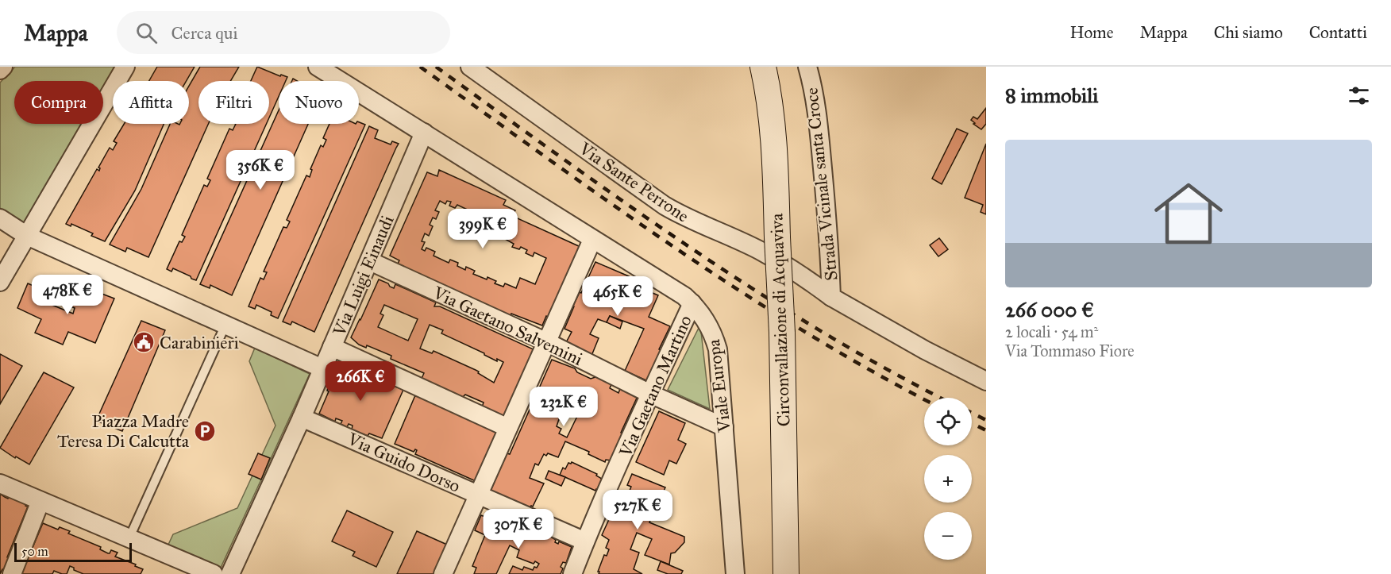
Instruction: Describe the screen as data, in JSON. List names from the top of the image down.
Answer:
{
  "streets": {
    "main road": ["Circonvallazione di Acquaviva"],
    "street": [
      "Via Sante Perrone",
      "Strada Vicinale santa Croce",
      "Via Luigi Einaudi",
      "Via Gaetano Salvemini",
      "Via Gaetano Martino",
      "Viale Europa",
      "Via Guido Dorso"
    ]
  },
  "crossings": [
    ["Via Sante Perrone", "Strada Vicinale santa Croce"],
    ["Via Luigi Einaudi", "Via Gaetano Salvemini"],
    ["Via Luigi Einaudi", "Viale Europa"],
    ["Via Luigi Einaudi", "Via Guido Dorso"],
    ["Via Gaetano Salvemini", "Via Gaetano Martino"],
    ["Via Gaetano Salvemini", "Viale Europa"],
    ["Via Gaetano Martino", "Viale Europa"],
    ["Via Gaetano Martino", "Via Guido Dorso"]
  ],
  "places": {
    "public building": ["Carabinieri"],
    "parking": ["Piazza Madre Teresa Di Calcutta"]
  },
  "scale_bar": "50 m",
  "page": {
    "header": "Mappa",
    "search": "Cerca qui",
    "nav": [
      "Home",
      "Mappa",
      "Chi siamo",
      "Contatti"
    ],
    "heading": "8 immobili",
    "chip": [
      "Compra",
      "Affitta",
      "Filtri",
      "Nuovo"
    ],
    "list": [
      {
        "name": "266 000 €",
        "note": "2 locali · 54 m² · Via Tommaso Fiore"
      }
    ],
    "price": [
      "356K €",
      "399K €",
      "478K €",
      "465K €",
      "266K €",
      "232K €",
      "527K €",
      "307K €"
    ],
    "map_buttons": ["+", "−"],
    "scale": "50 m"
  }
}
